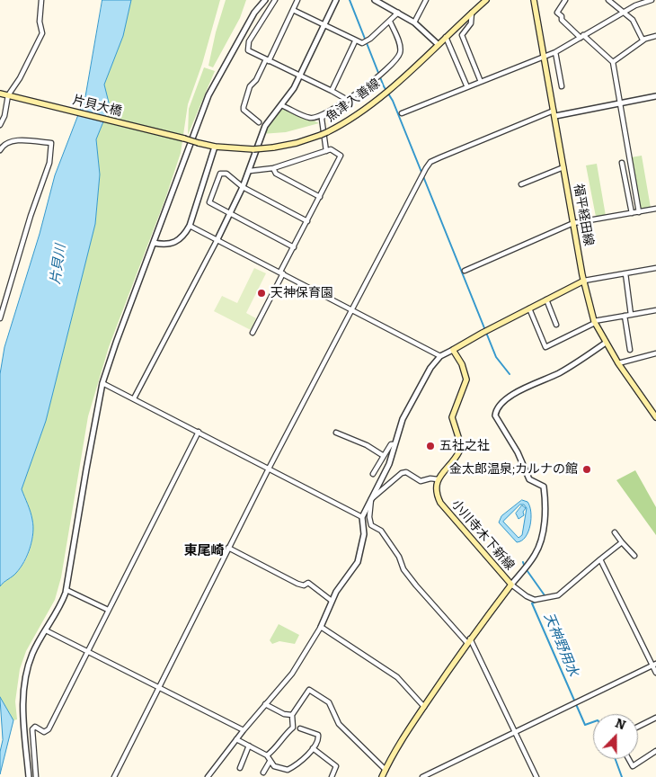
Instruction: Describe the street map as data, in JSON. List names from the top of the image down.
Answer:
{
  "streets": {
    "main road": [
      "魚津入善線",
      "片貝大橋",
      "福平経田線",
      "小川寺木下新線"
    ]
  },
  "crossings": [
    ["魚津入善線", "片貝大橋"]
  ],
  "districts": ["東尾崎"],
  "water": ["片貝川", "天神野用水"],
  "places": ["天神保育園", "五社之社", "金太郎温泉;カルナの館"],
  "north": "top"
}
